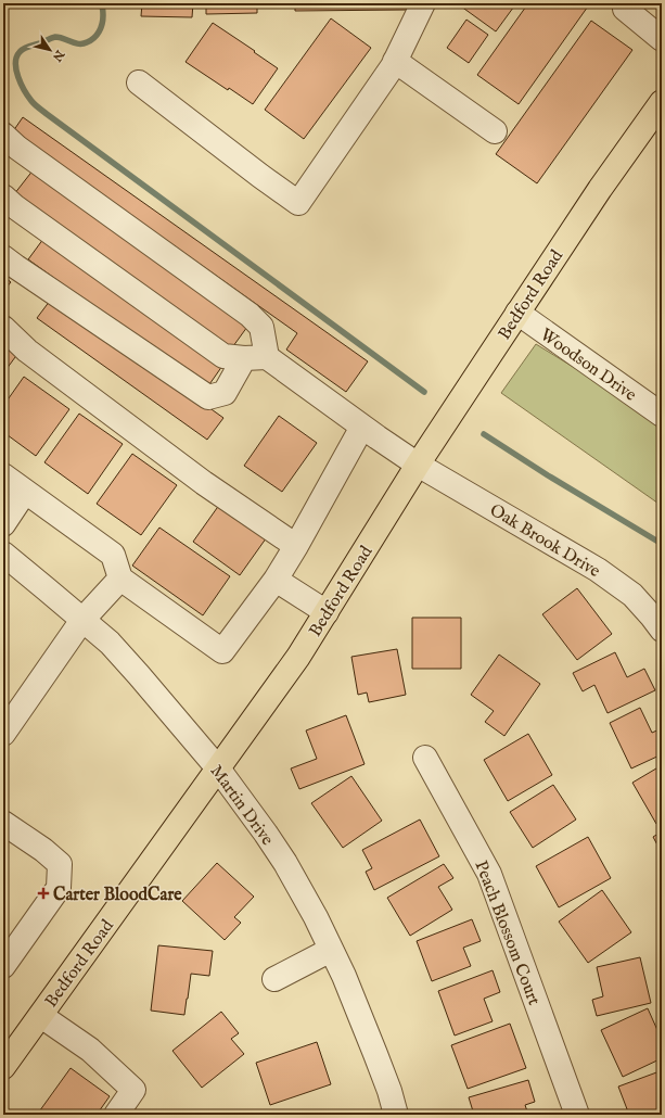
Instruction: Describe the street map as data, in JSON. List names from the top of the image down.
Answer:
{
  "streets": {
    "main road": ["Bedford Road"],
    "street": [
      "Woodson Drive",
      "Oak Brook Drive",
      "Martin Drive",
      "Peach Blossom Court"
    ]
  },
  "crossings": [
    ["Bedford Road", "Woodson Drive"],
    ["Bedford Road", "Oak Brook Drive"],
    ["Bedford Road", "Martin Drive"]
  ],
  "places": {
    "health": ["Carter BloodCare"]
  },
  "north": "bottom right"
}
